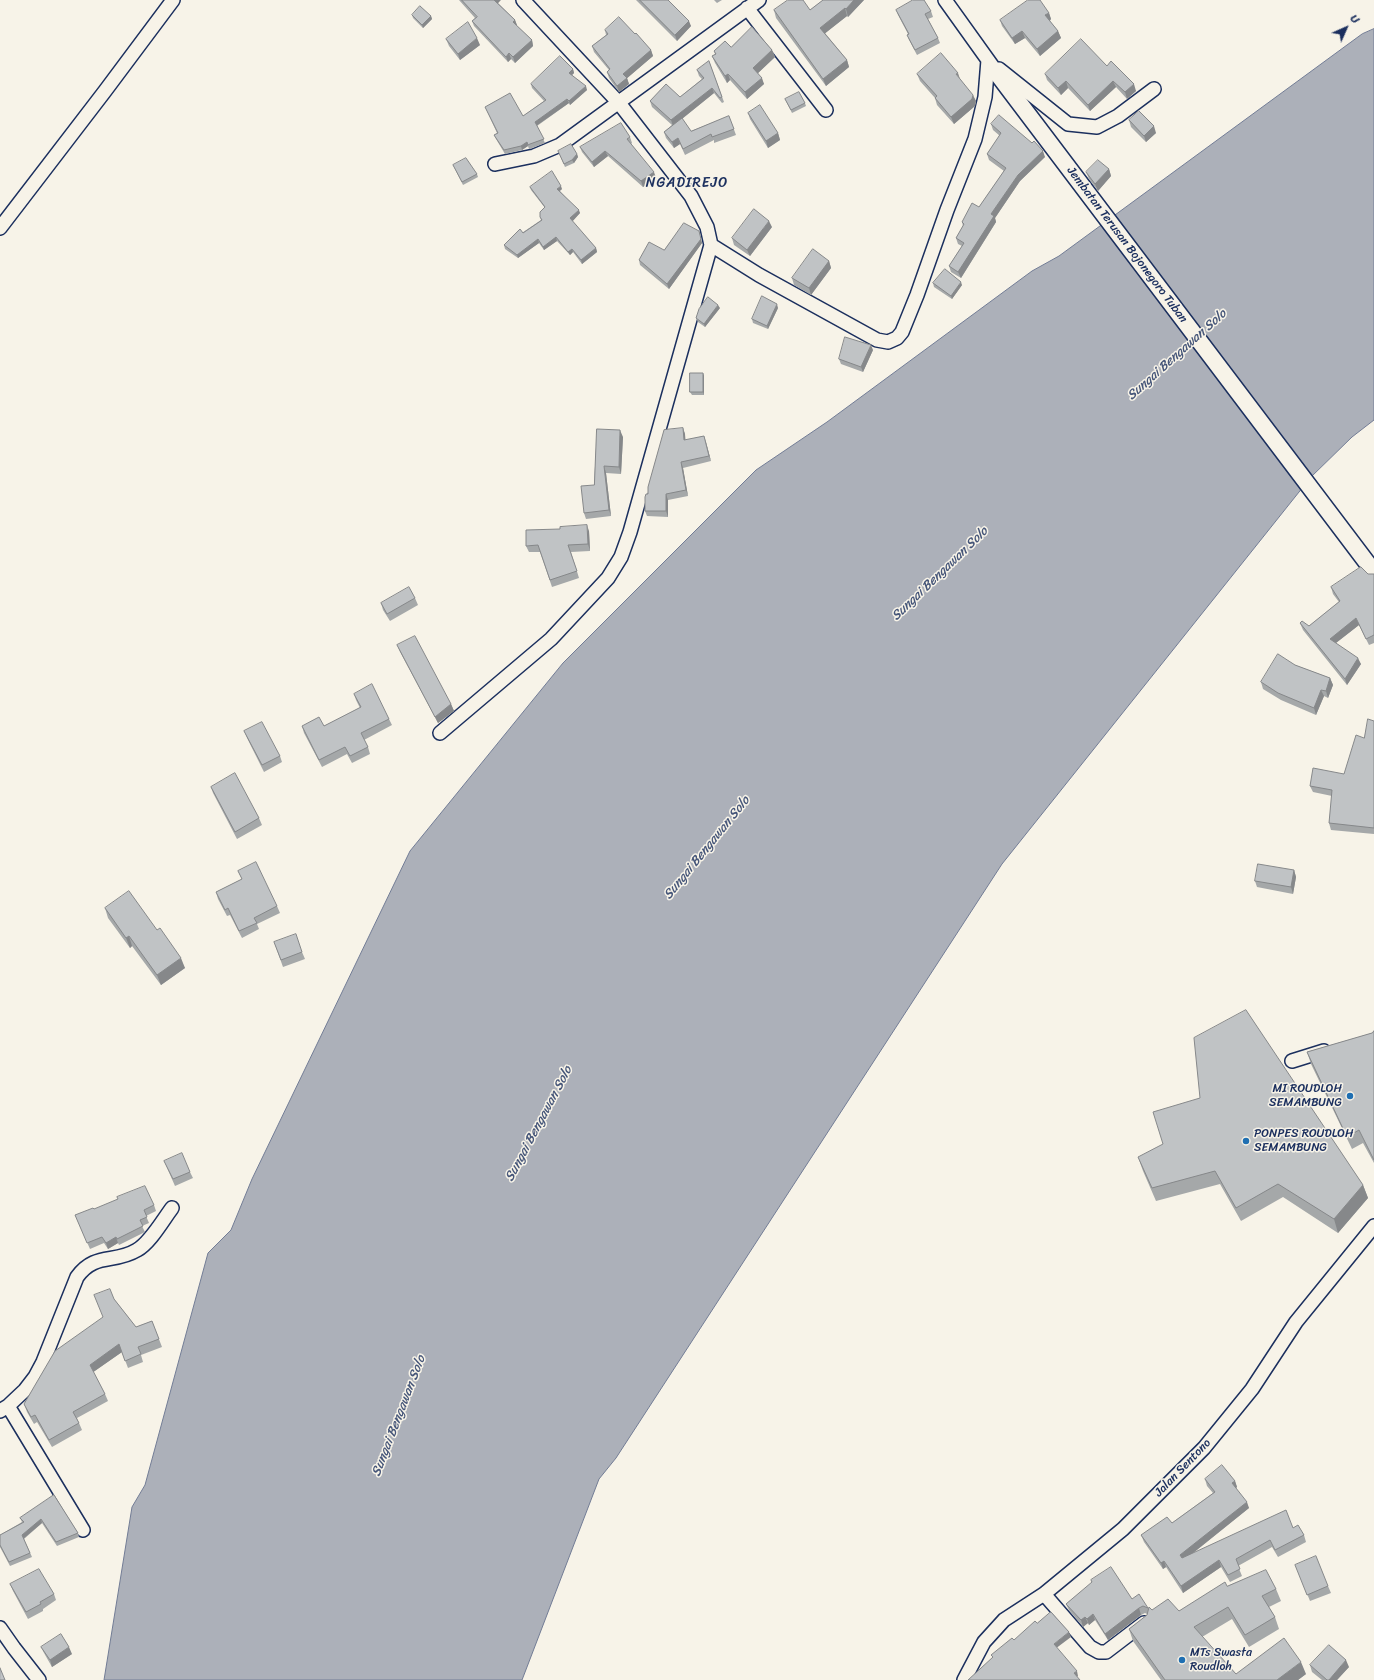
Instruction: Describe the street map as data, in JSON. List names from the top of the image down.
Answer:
{
  "streets": {
    "street": ["Jembatan Terusan Bojonegoro Tuban", "Jalan Sentono"]
  },
  "districts": ["NGADIREJO"],
  "water": ["Sungai Bengawan Solo"],
  "places": ["MI ROUDLOH SEMAMBUNG", "PONPES ROUDLOH SEMAMBUNG", "MTs Swasta Roudloh"],
  "north": "top right"
}
